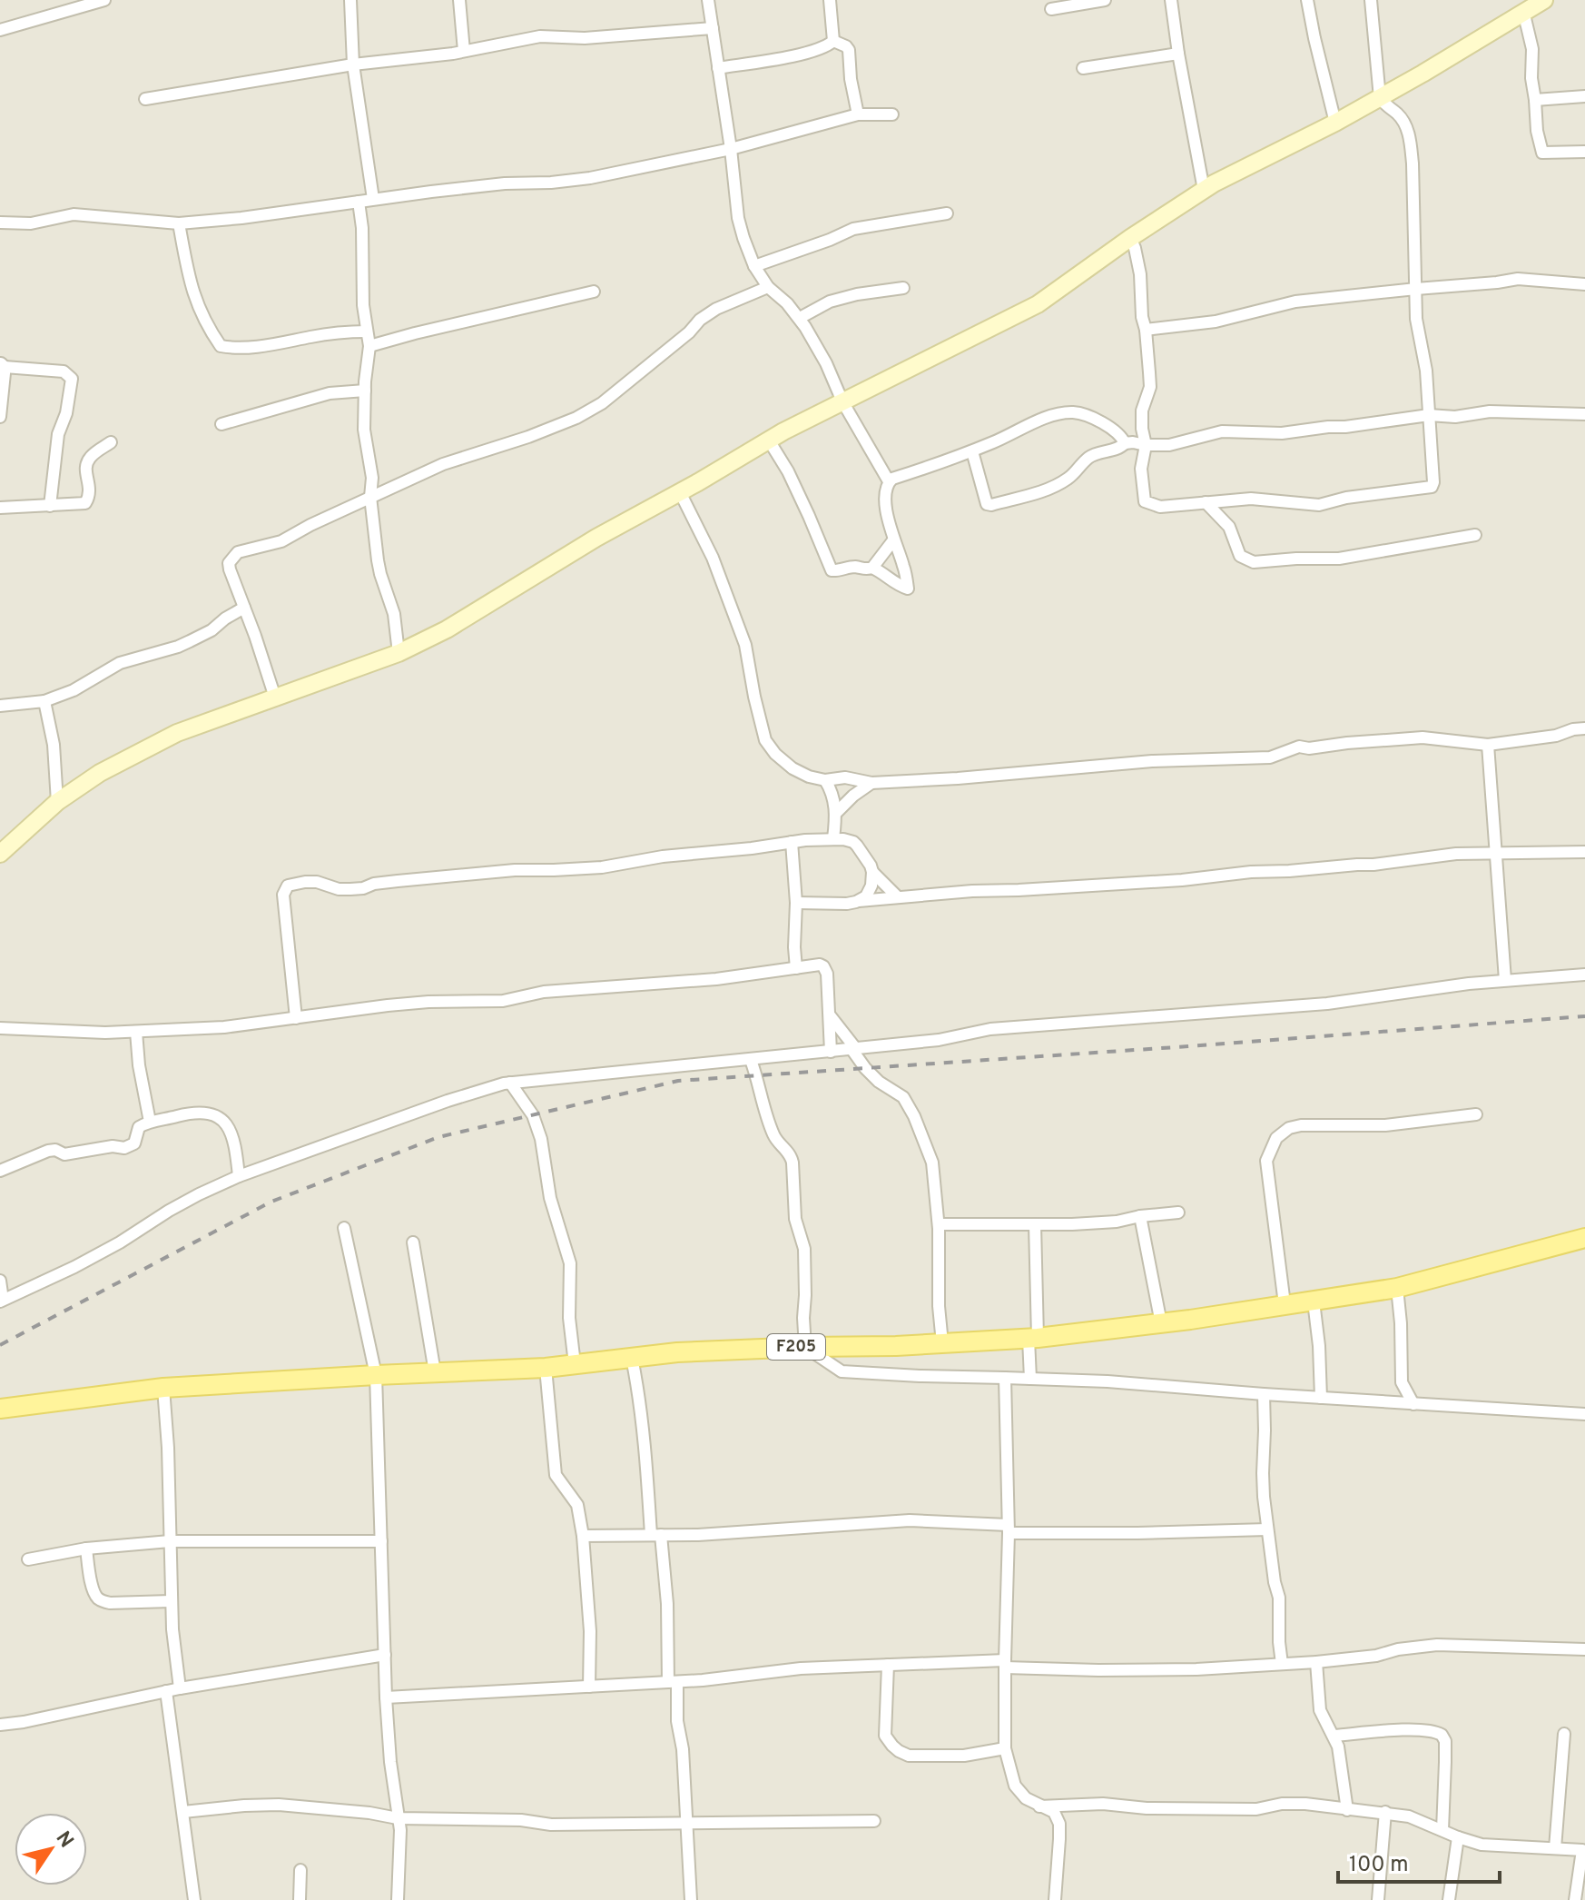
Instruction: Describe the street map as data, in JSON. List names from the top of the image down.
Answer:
{
  "streets": {
    "main road": ["F205"]
  },
  "scale_bar": "100 m",
  "north": "top right"
}
